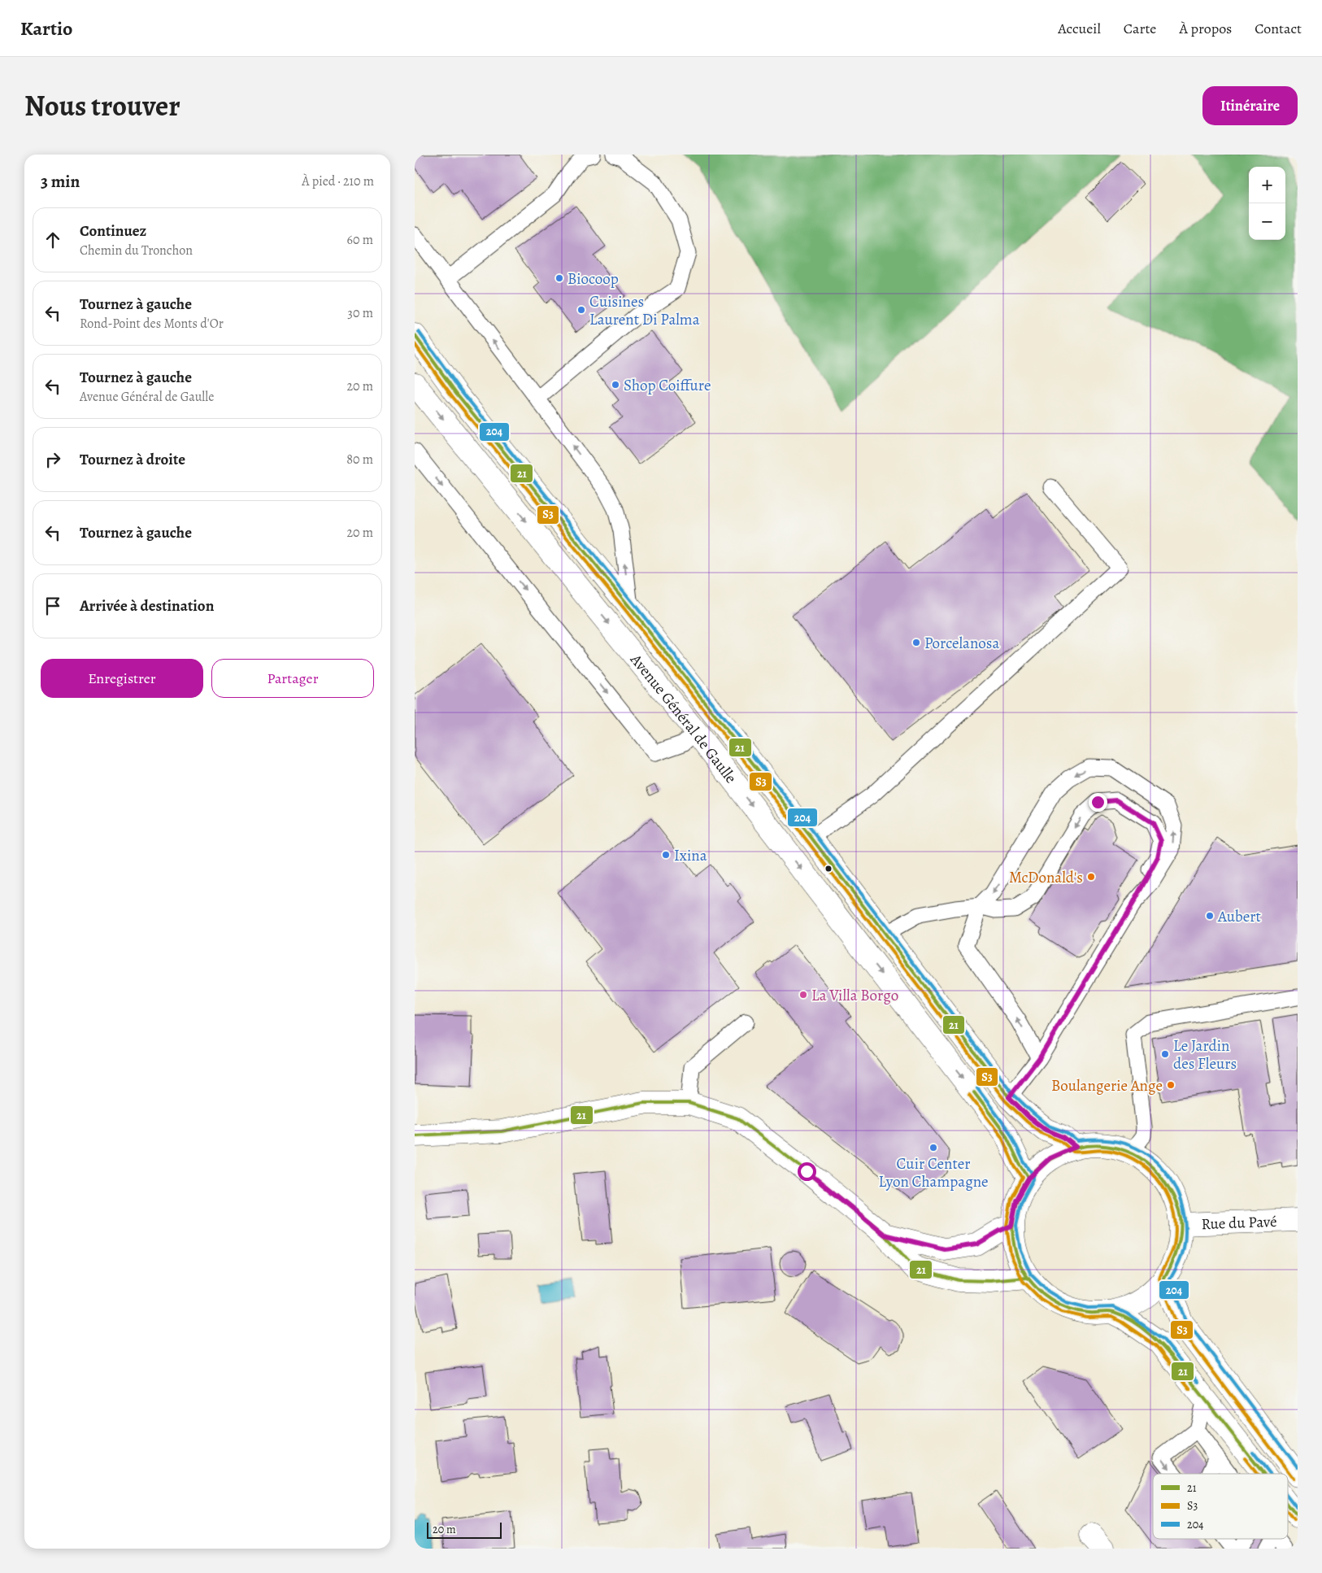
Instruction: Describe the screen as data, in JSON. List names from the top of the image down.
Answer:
{
  "streets": {
    "main road": ["Avenue Général de Gaulle", "Rue du Pavé"]
  },
  "places": [
    "Biocoop",
    "Cuisines Laurent Di Palma",
    "Shop Coiffure",
    "Porcelanosa",
    "Ixina",
    "McDonald's",
    "Aubert",
    "La Villa Borgo",
    "Le Jardin des Fleurs",
    "Boulangerie Ange",
    "Cuir Center Lyon Champagne"
  ],
  "lines": ["transit line 204", "transit line 21", "transit line S3"],
  "legend": ["21", "S3", "204"],
  "scale_bar": "20 m",
  "page": {
    "header": "Kartio",
    "nav": [
      "Accueil",
      "Carte",
      "À propos",
      "Contact"
    ],
    "title": "Nous trouver",
    "buttons": [
      "Itinéraire",
      ["Enregistrer", "Partager"]
    ],
    "heading": ["3 min", "À pied · 210 m"],
    "map_buttons": ["+", "−"],
    "list": [
      ["Continuez", "Chemin du Tronchon", "60 m"],
      ["Tournez à gauche", "Rond-Point des Monts d'Or", "30 m"],
      ["Tournez à gauche", "Avenue Général de Gaulle", "20 m"],
      ["Tournez à droite", "80 m"],
      ["Tournez à gauche", "20 m"],
      "Arrivée à destination"
    ],
    "scale": "20 m"
  }
}
